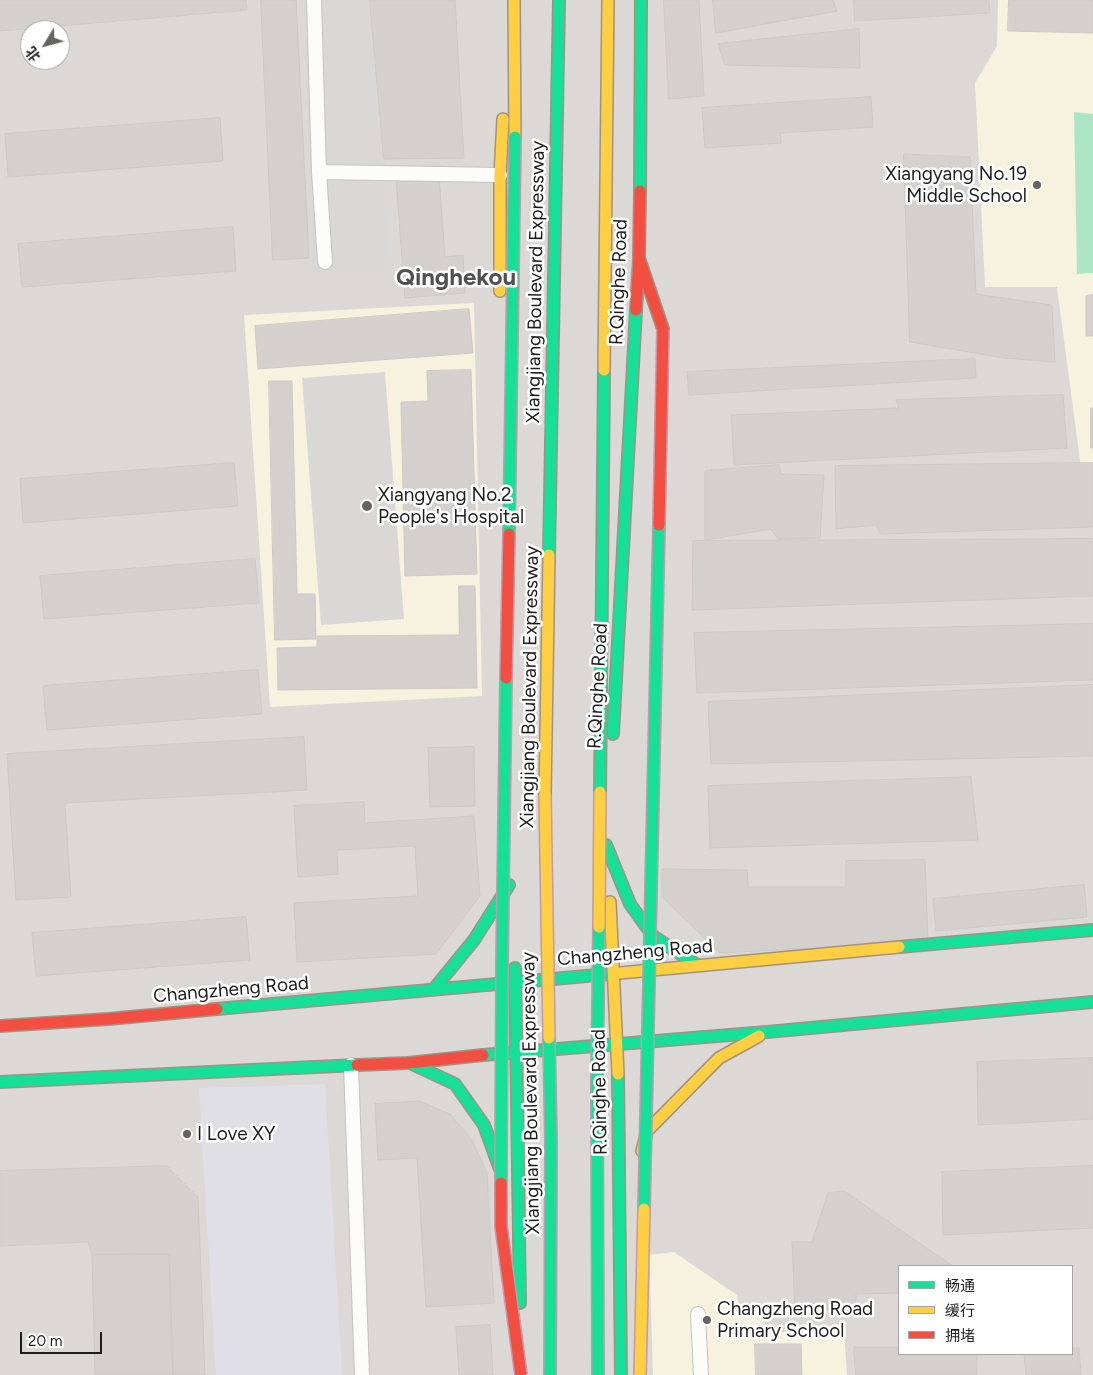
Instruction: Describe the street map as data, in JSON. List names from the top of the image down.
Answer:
{
  "streets": {
    "main road": ["Xiangjiang Boulevard Expressway", "R.Qinghe Road", "Changzheng Road"]
  },
  "crossings": [
    ["R.Qinghe Road", "Changzheng Road"]
  ],
  "districts": ["Qinghekou"],
  "places": [
    "Xiangyang No.19 Middle School",
    "Xiangyang No.2 People's Hospital",
    "I Love XY",
    "Changzheng Road Primary School"
  ],
  "legend": ["畅通", "缓行", "拥堵"],
  "scale_bar": "20 m",
  "north": "bottom left"
}
